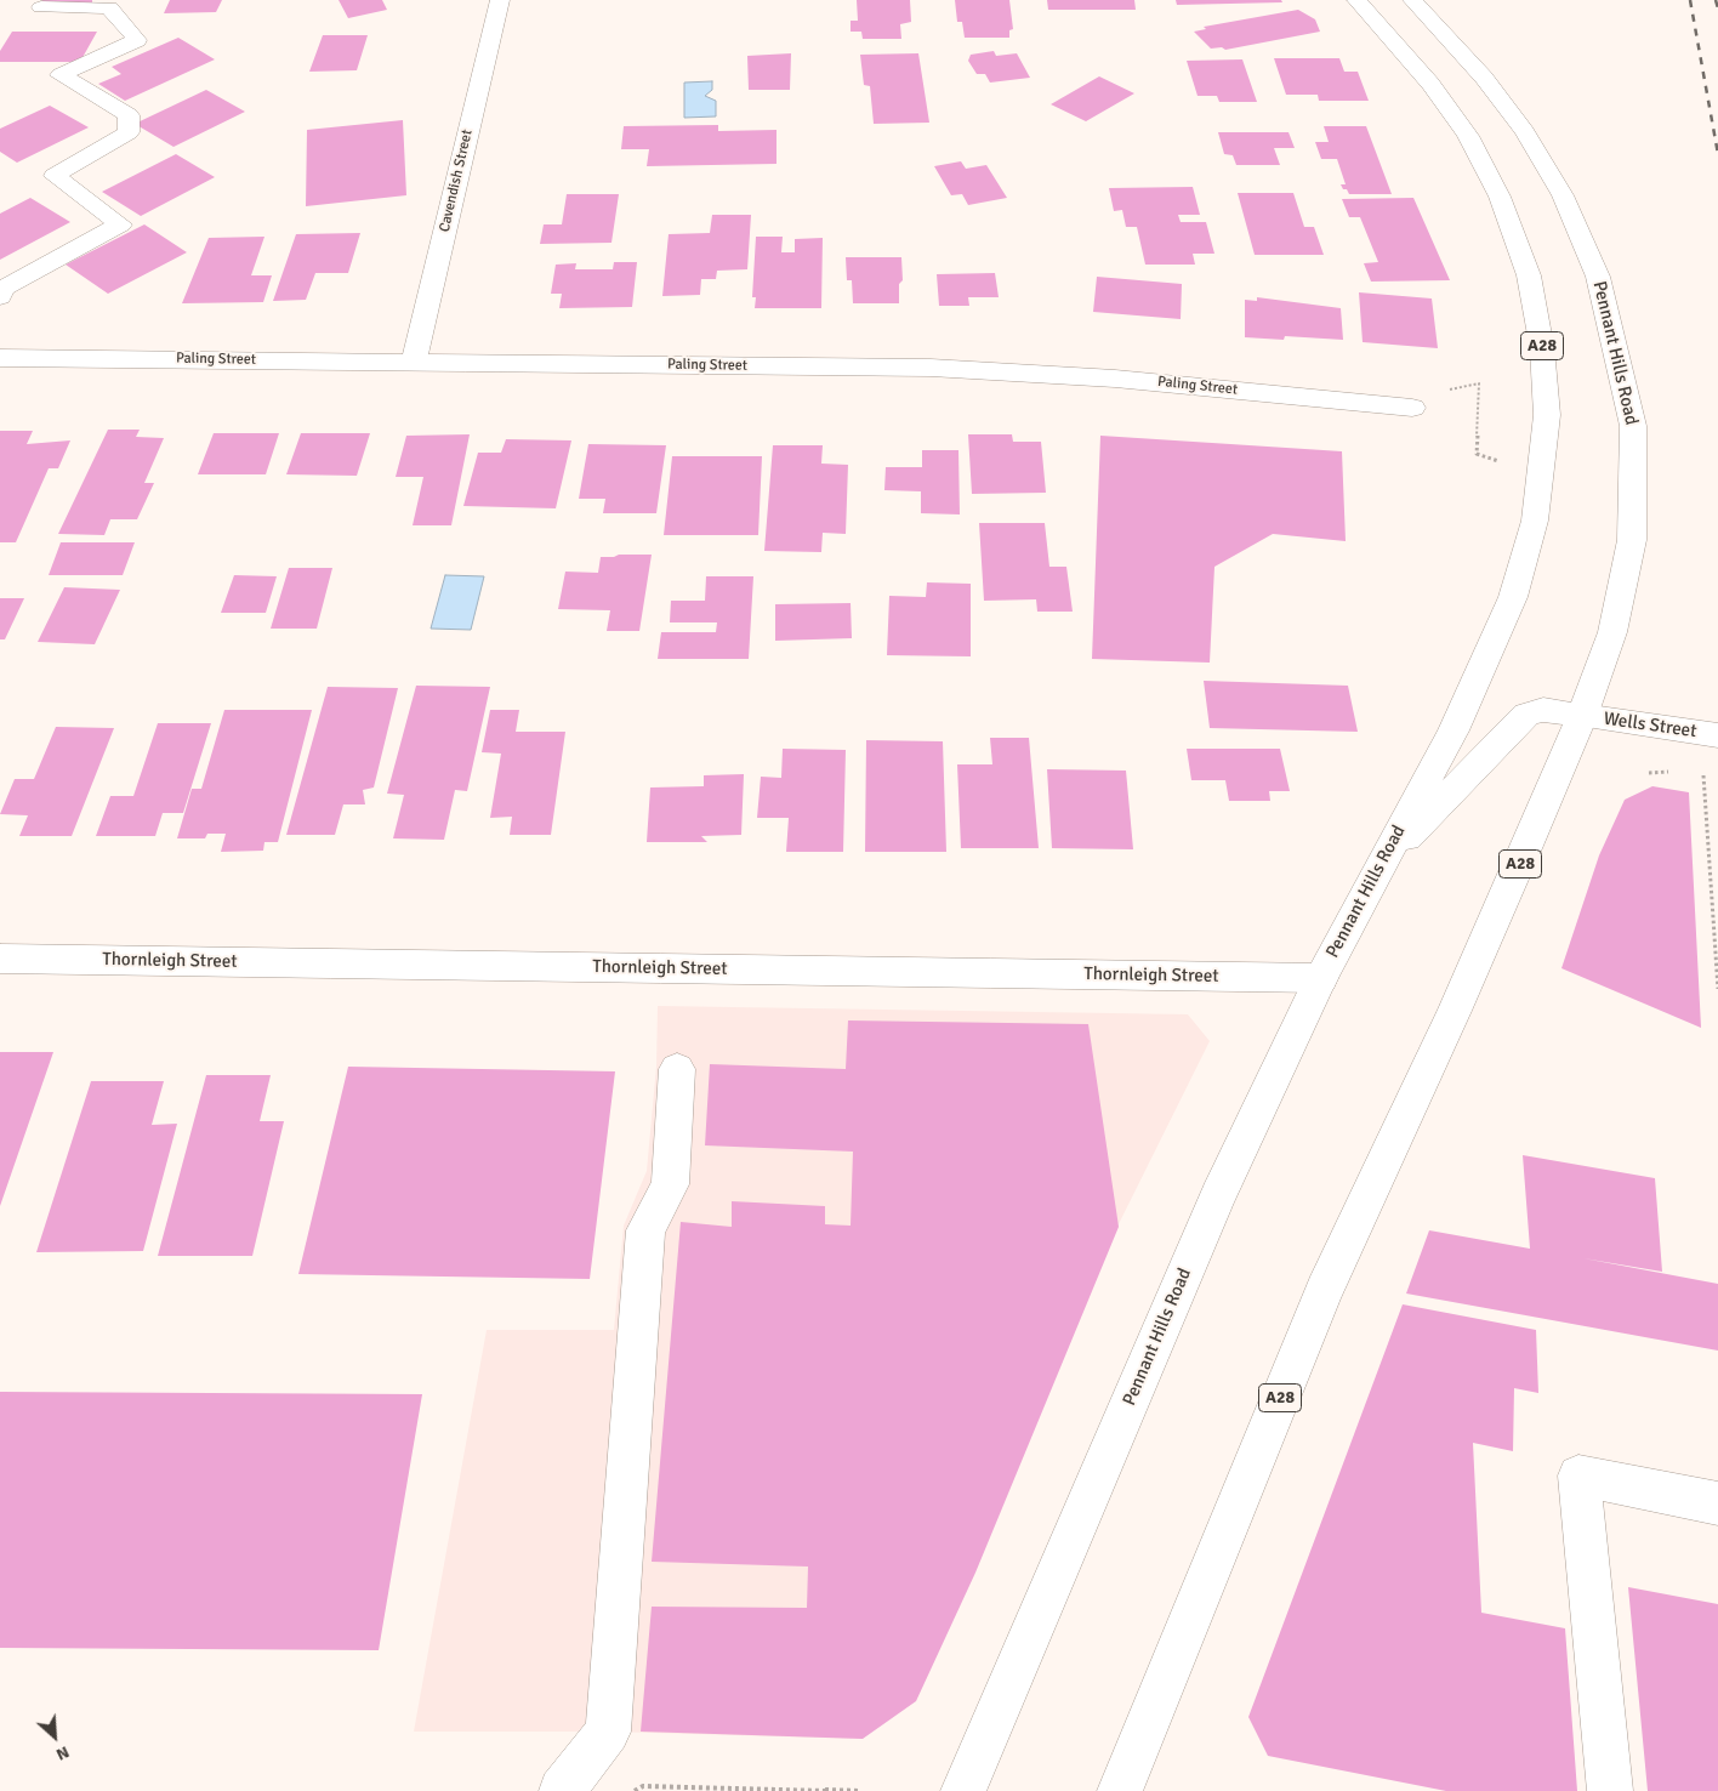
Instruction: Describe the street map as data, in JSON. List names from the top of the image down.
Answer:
{
  "streets": {
    "main road": [
      "Cavendish Street",
      "A28",
      "Pennant Hills Road",
      "Paling Street",
      "Wells Street",
      "Thornleigh Street"
    ]
  },
  "crossings": [
    ["Cavendish Street", "Paling Street"],
    ["Pennant Hills Road", "Wells Street"],
    ["Pennant Hills Road", "Thornleigh Street"]
  ],
  "north": "bottom right"
}
